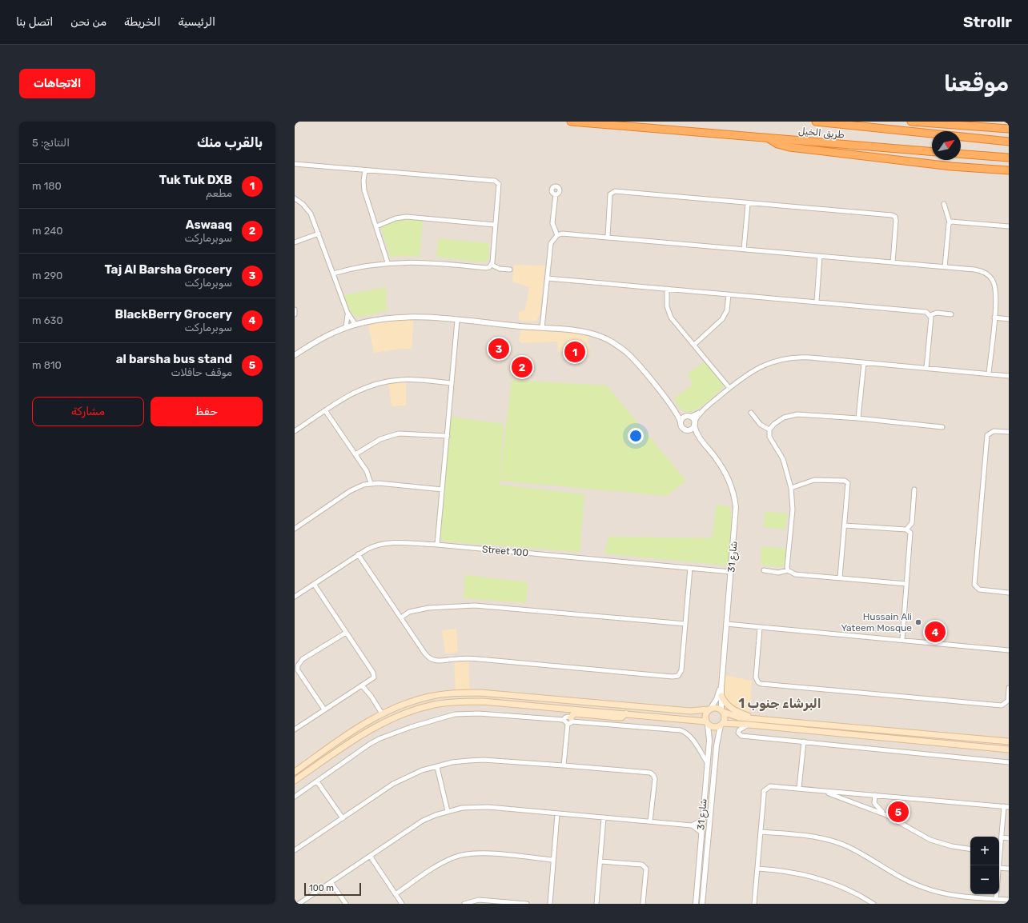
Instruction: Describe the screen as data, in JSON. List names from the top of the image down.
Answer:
{
  "streets": {
    "highway": ["طريق الخيل"],
    "street": ["Street 100", "شارع 31"]
  },
  "crossings": [
    ["Street 100", "شارع 31"]
  ],
  "districts": ["البرشاء جنوب 1"],
  "places": ["Hussain Ali Yateem Mosque"],
  "scale_bar": "100 m",
  "north": "top right",
  "page": {
    "header": "Strollr",
    "nav": [
      "الرئيسية",
      "الخريطة",
      "من نحن",
      "اتصل بنا"
    ],
    "buttons": [
      "الاتجاهات",
      ["حفظ", "مشاركة"]
    ],
    "title": "موقعنا",
    "heading": ["بالقرب منك", "النتائج: 5"],
    "list": [
      {
        "mark": "1",
        "name": "Tuk Tuk DXB",
        "note": "مطعم",
        "value": "180 m"
      },
      {
        "mark": "2",
        "name": "Aswaaq",
        "note": "سوبرماركت",
        "value": "240 m"
      },
      {
        "mark": "3",
        "name": "Taj Al Barsha Grocery",
        "note": "سوبرماركت",
        "value": "290 m"
      },
      {
        "mark": "4",
        "name": "BlackBerry Grocery",
        "note": "سوبرماركت",
        "value": "630 m"
      },
      {
        "mark": "5",
        "name": "al barsha bus stand",
        "note": "موقف حافلات",
        "value": "810 m"
      }
    ],
    "pins": [
      "3",
      "1",
      "2",
      "4",
      "5"
    ],
    "map_buttons": ["+", "−"],
    "scale": "100 m"
  }
}
